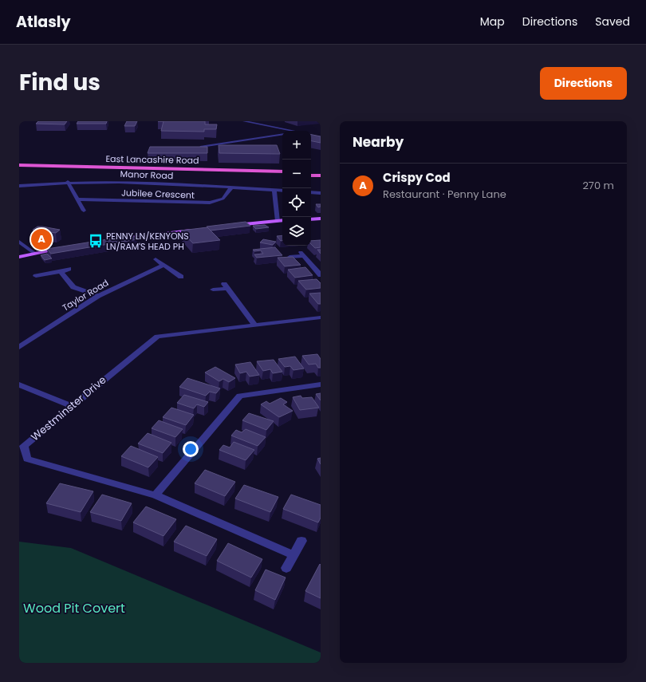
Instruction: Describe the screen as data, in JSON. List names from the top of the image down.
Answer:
{
  "streets": {
    "highway": ["East Lancashire Road"],
    "street": [
      "Manor Road",
      "Jubilee Crescent",
      "Taylor Road",
      "Westminster Drive"
    ]
  },
  "crossings": [
    ["Manor Road", "Jubilee Crescent"]
  ],
  "parks": ["Wood Pit Covert"],
  "places": {
    "bus stop": ["PENNY LN/KENYONS LN/RAM'S HEAD PH"]
  },
  "page": {
    "header": "Atlasly",
    "nav": ["Map", "Directions", "Saved"],
    "title": "Find us",
    "buttons": "Directions",
    "heading": "Nearby",
    "map_buttons": ["+", "−"],
    "list": [
      {
        "mark": "A",
        "name": "Crispy Cod",
        "note": "Restaurant · Penny Lane",
        "value": "270 m"
      }
    ],
    "pins": "A"
  }
}
